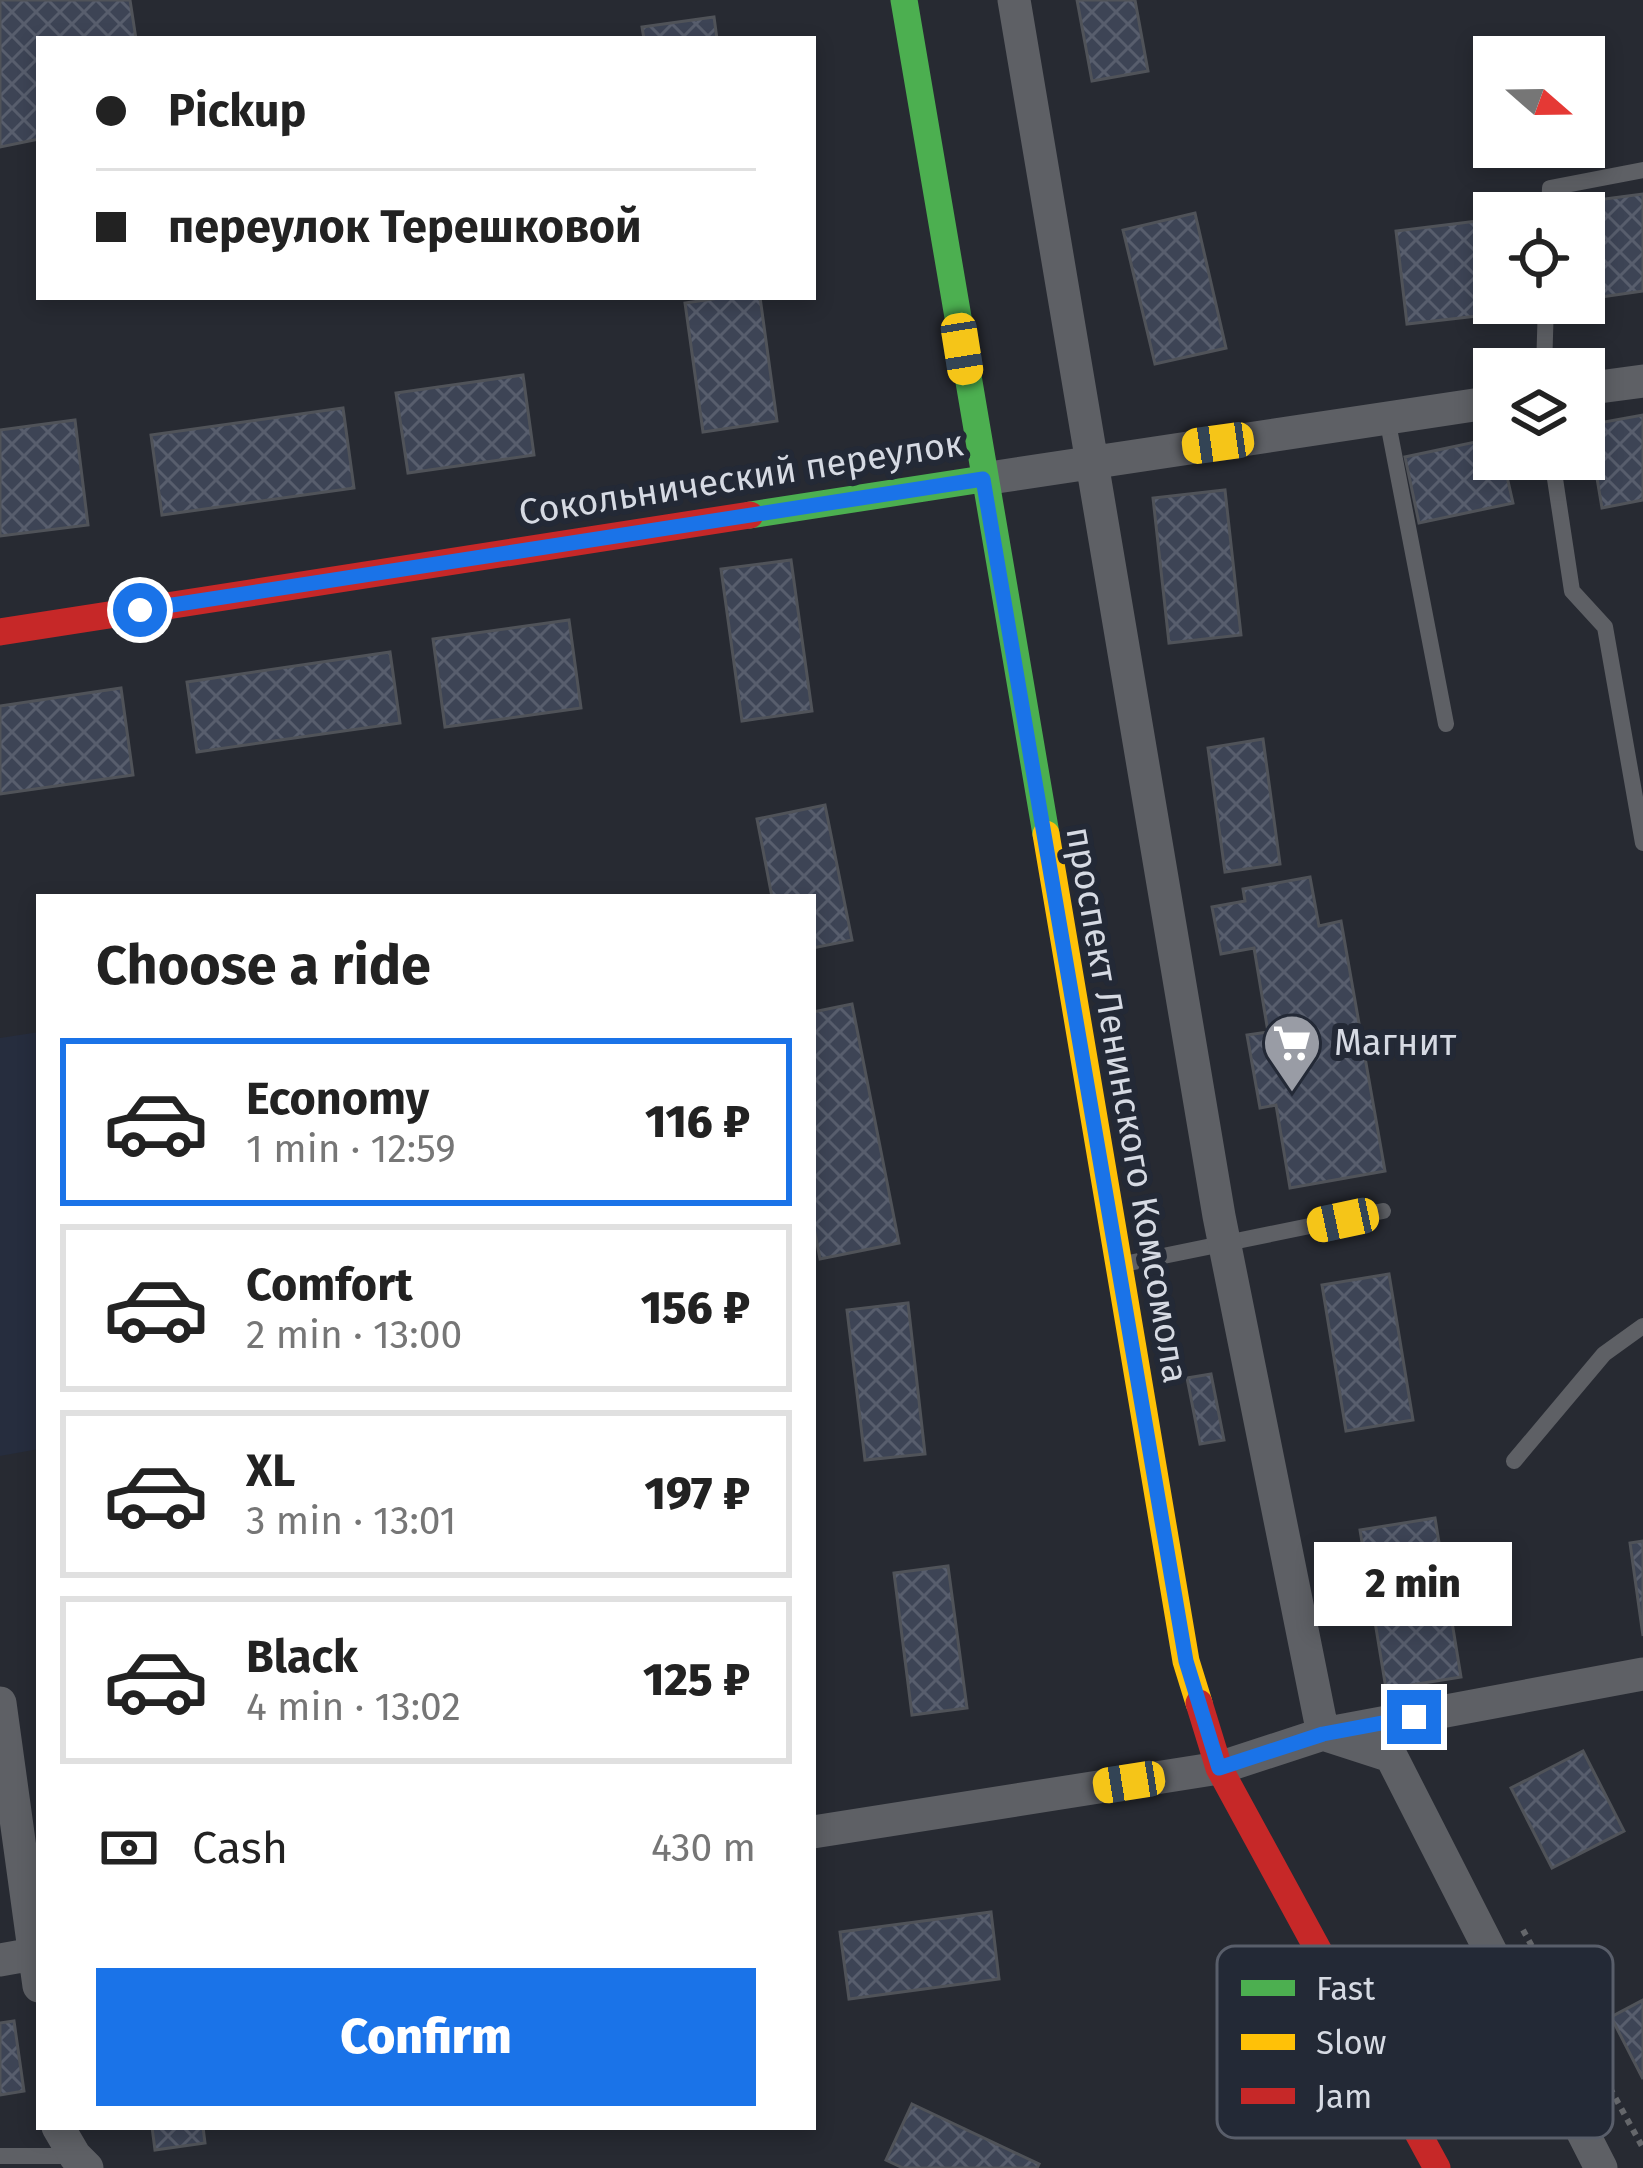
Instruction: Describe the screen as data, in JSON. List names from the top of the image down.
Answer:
{
  "streets": {
    "main road": ["Сокольнический переулок", "проспект Ленинского Комсомола"]
  },
  "crossings": [
    ["Сокольнический переулок", "проспект Ленинского Комсомола"]
  ],
  "places": {
    "supermarket": ["Магнит"]
  },
  "legend": ["Fast", "Slow", "Jam"],
  "north": "right",
  "page": {
    "banner": ["Pickup", "переулок Терешковой"],
    "heading": "Choose a ride",
    "list": [
      {
        "name": "Economy",
        "note": "1 min · 12:59",
        "value": "116 ₽"
      },
      {
        "name": "Comfort",
        "note": "2 min · 13:00",
        "value": "156 ₽"
      },
      {
        "name": "XL",
        "note": "3 min · 13:01",
        "value": "197 ₽"
      },
      {
        "name": "Black",
        "note": "4 min · 13:02",
        "value": "125 ₽"
      }
    ],
    "bubble": "2 min",
    "pay": ["Cash", "430 m"],
    "buttons": "Confirm"
  }
}
